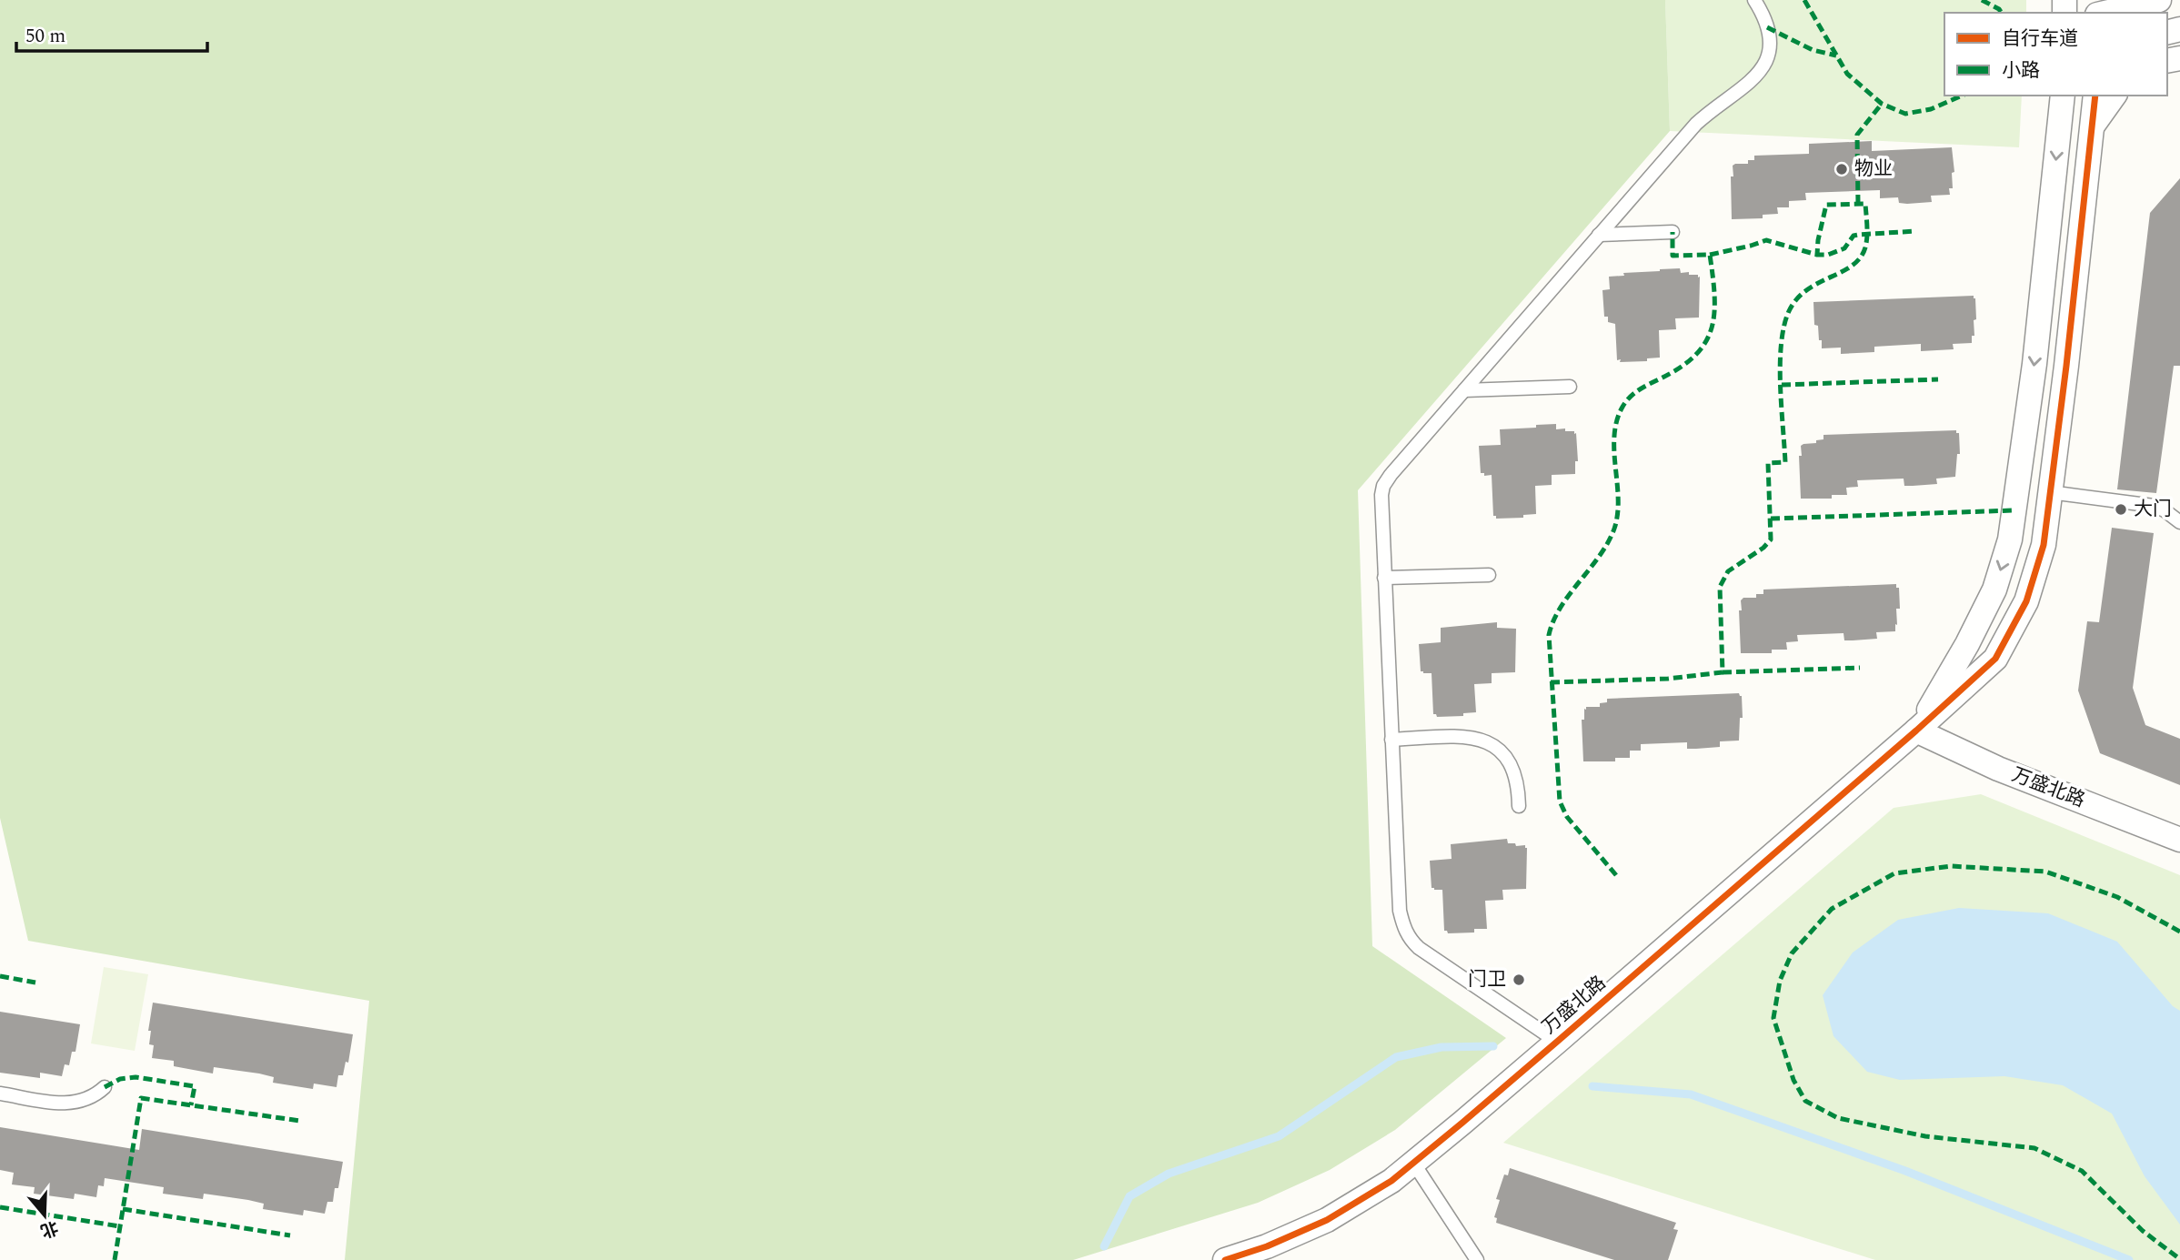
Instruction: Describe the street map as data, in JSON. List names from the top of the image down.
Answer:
{
  "streets": {
    "street": ["万盛北路"]
  },
  "places": ["物业", "大门", "门卫"],
  "legend": ["自行车道", "小路"],
  "scale_bar": "50 m",
  "north": "bottom"
}
